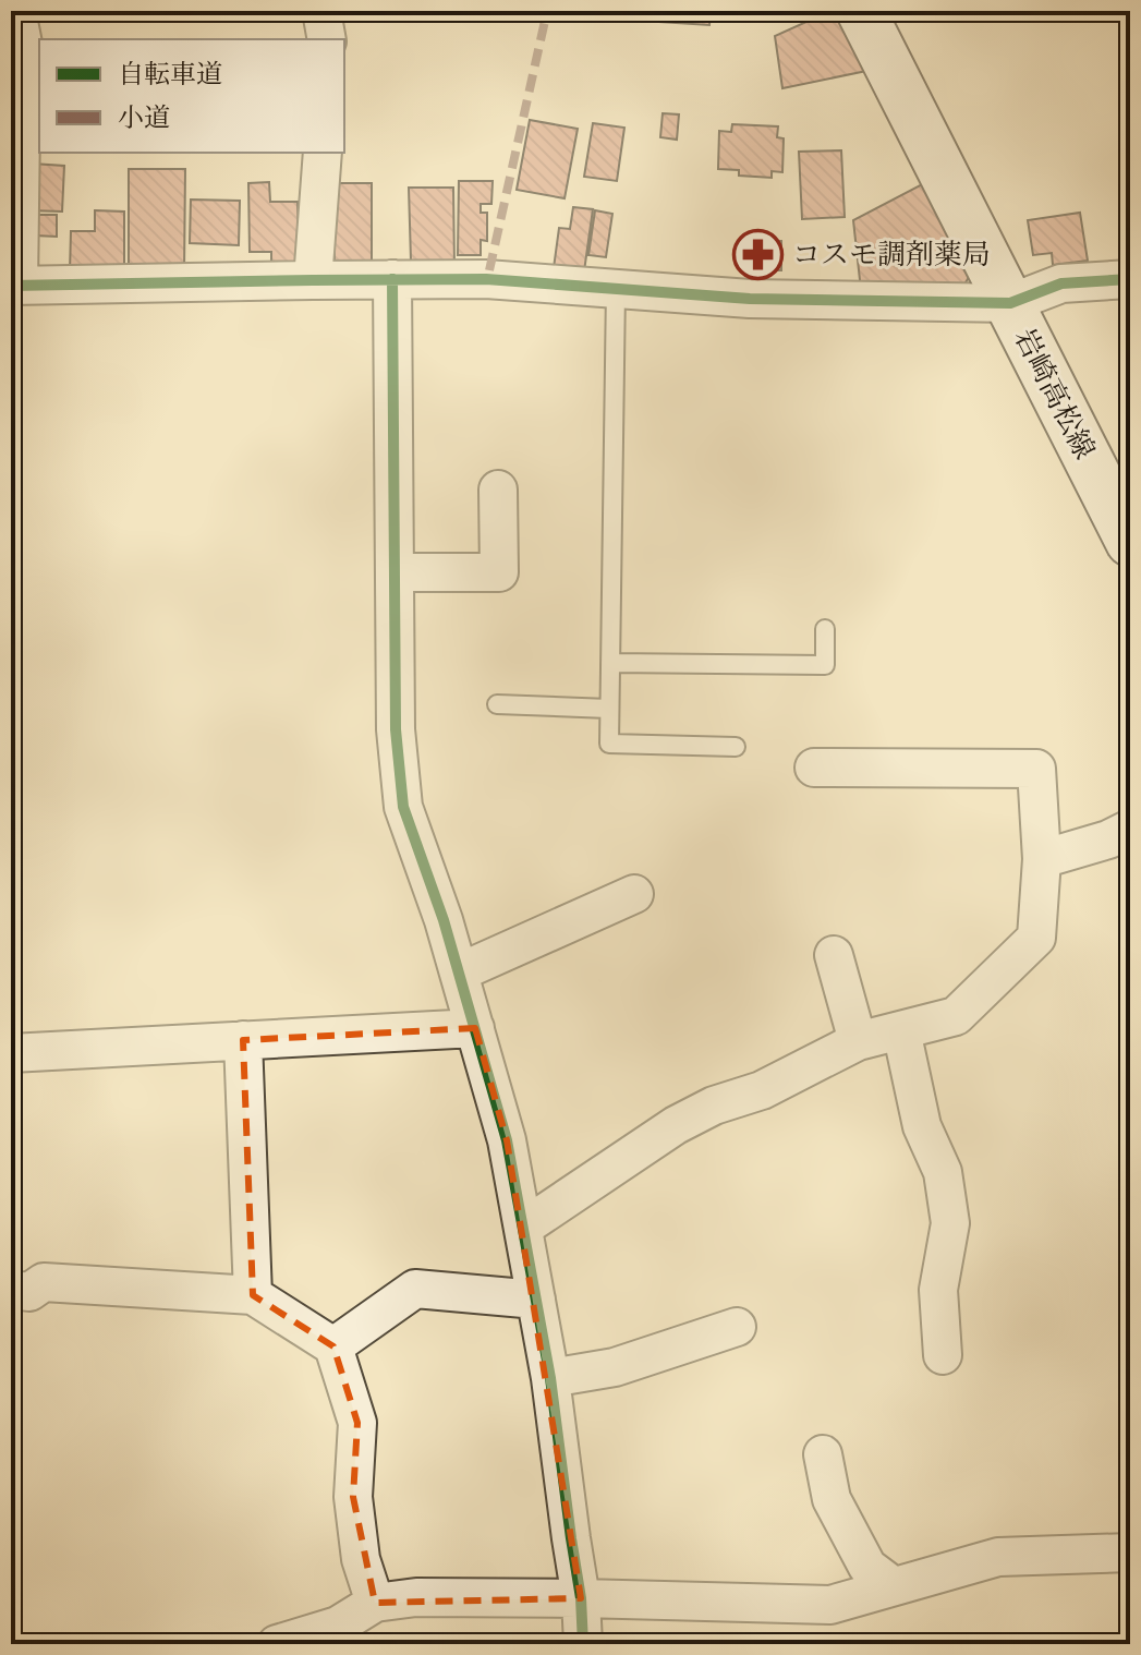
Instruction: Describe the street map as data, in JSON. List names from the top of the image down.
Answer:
{
  "streets": {
    "main road": ["岩崎高松線"]
  },
  "places": {
    "pharmacy": ["コスモ調剤薬局"]
  },
  "legend": ["自転車道", "小道"]
}
